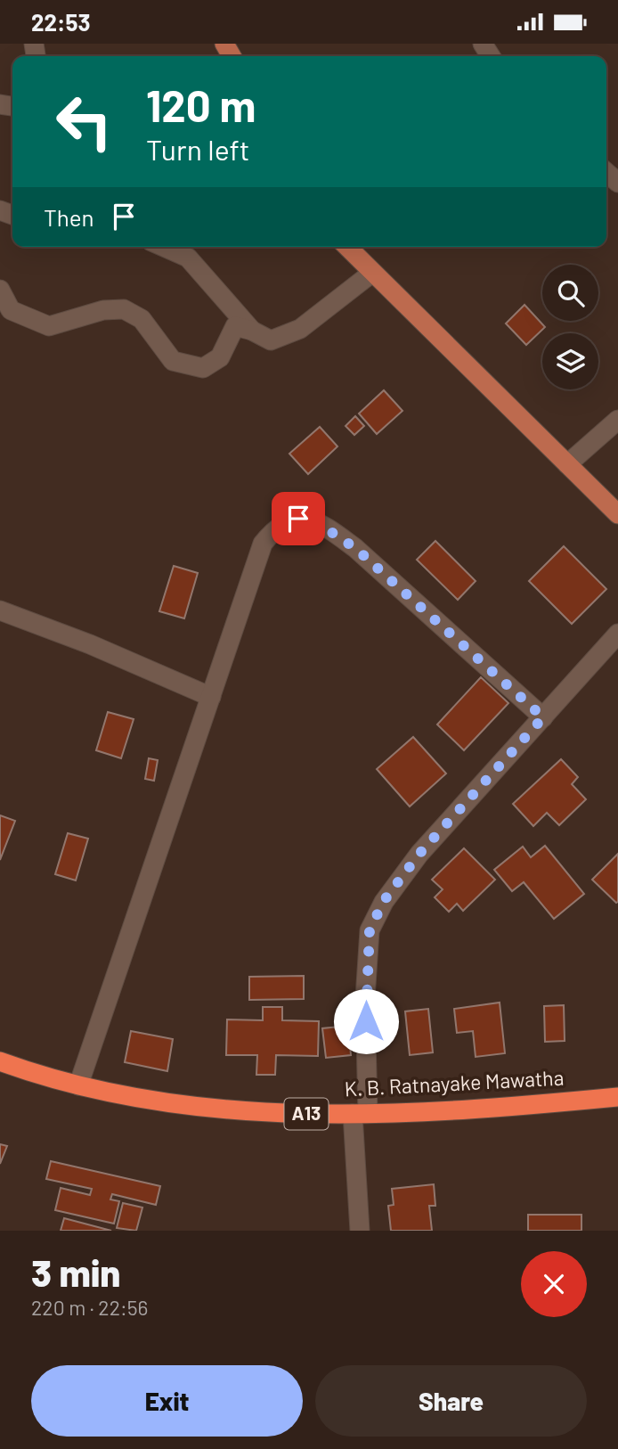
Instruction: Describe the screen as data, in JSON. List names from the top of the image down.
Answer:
{
  "streets": {
    "highway": ["K. B. Ratnayake Mawatha", "A13"]
  },
  "page": {
    "status": "22:53",
    "turn": ["120 m", "Turn left"],
    "then": "Then",
    "heading": ["3 min", "220 m · 22:56"],
    "buttons": ["Exit", "Share"]
  }
}
